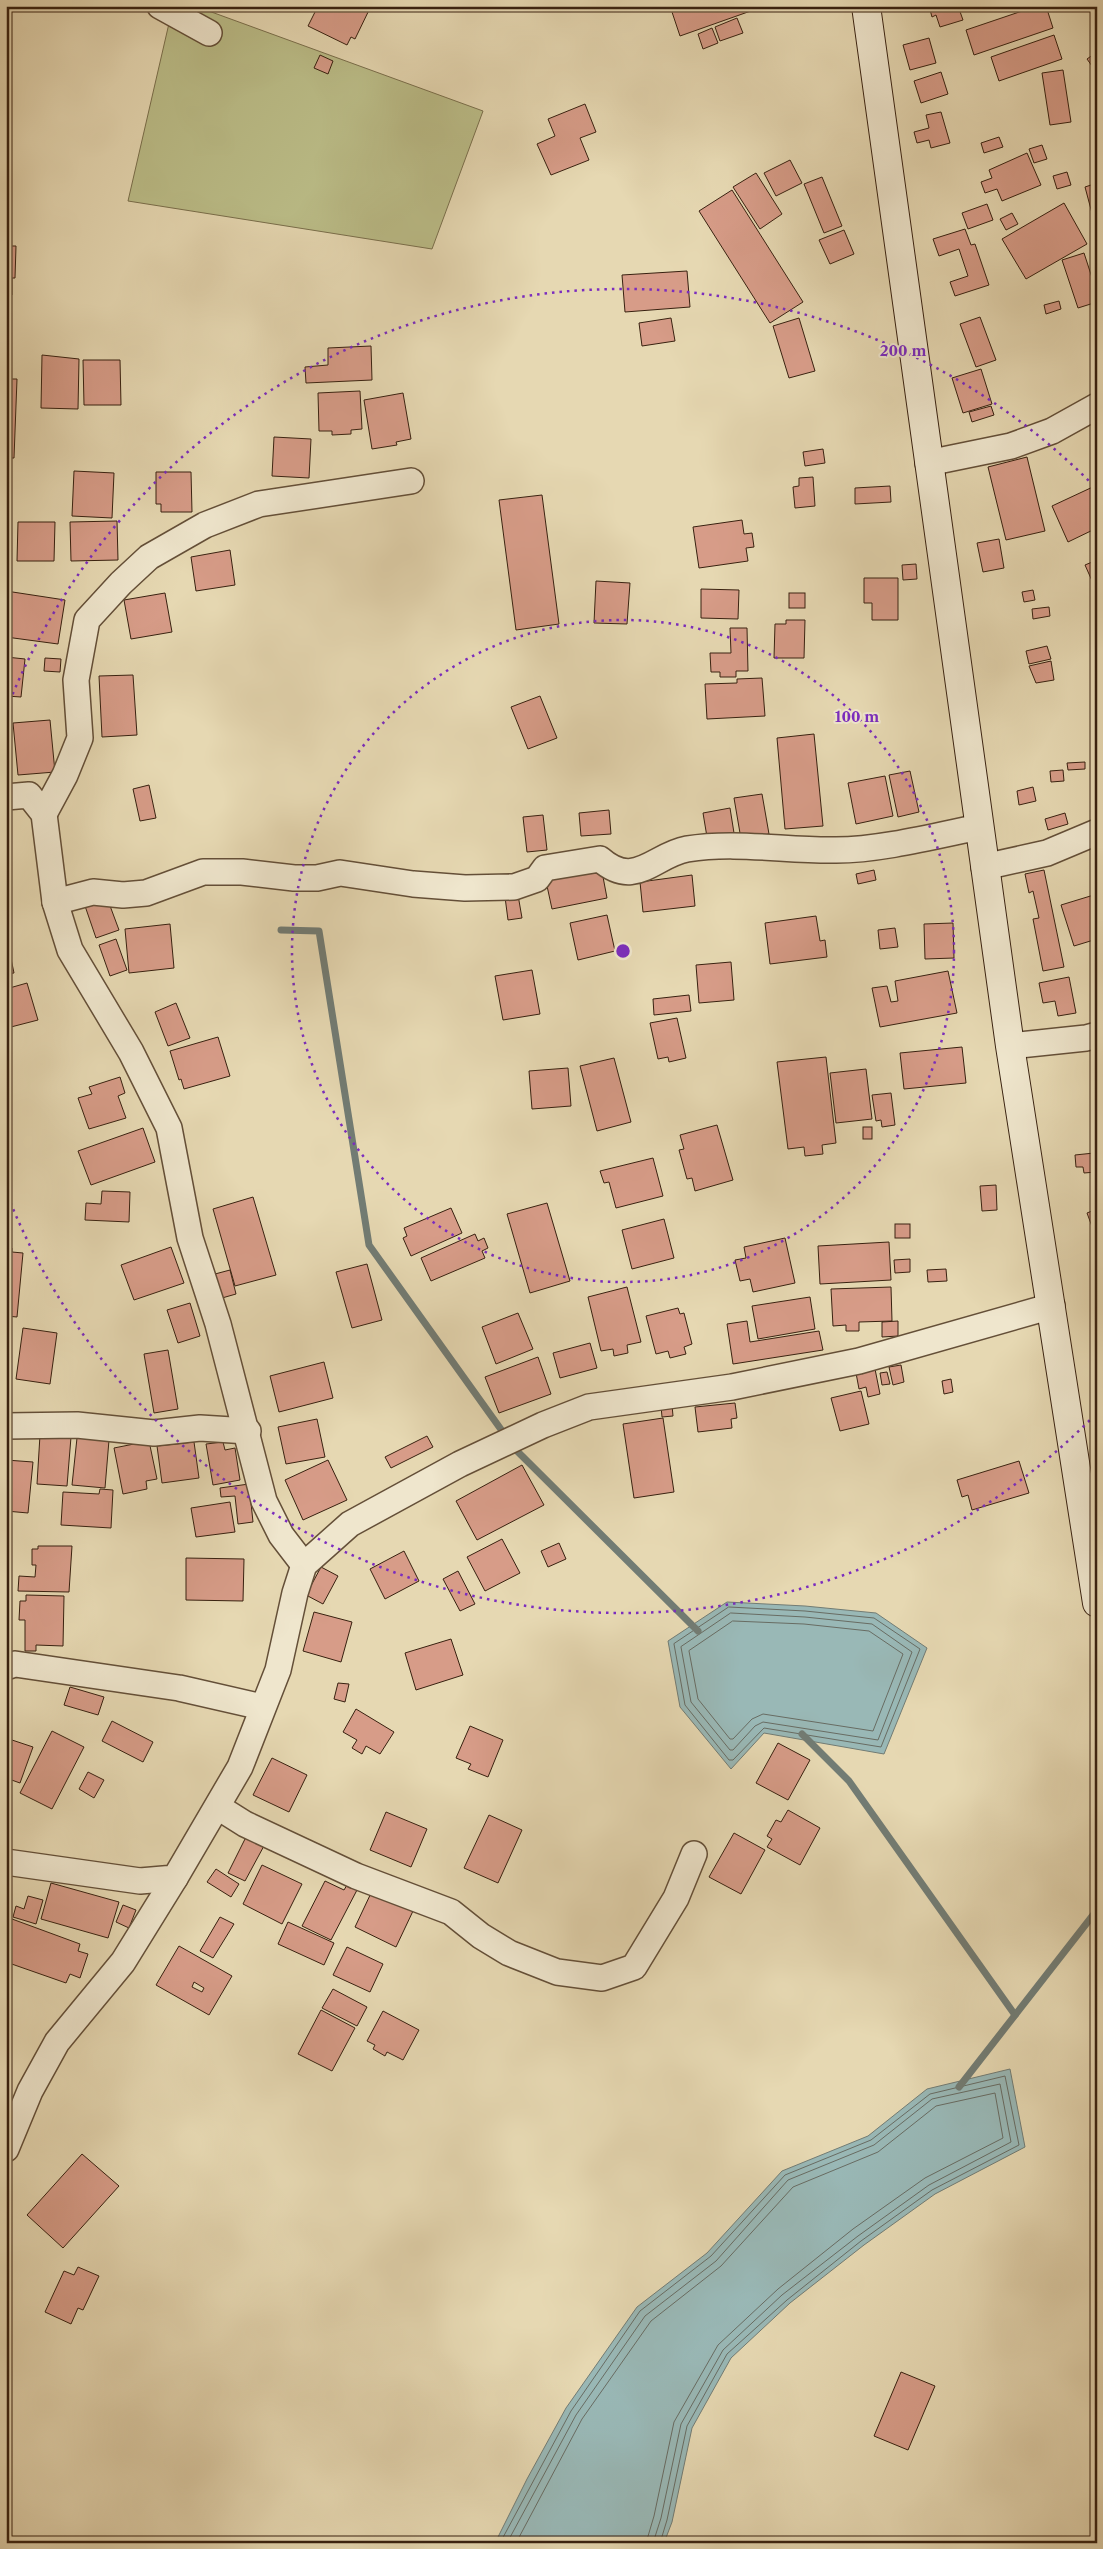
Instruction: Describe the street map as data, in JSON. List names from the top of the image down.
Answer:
{
  "rings": ["200 m", "100 m"]
}
